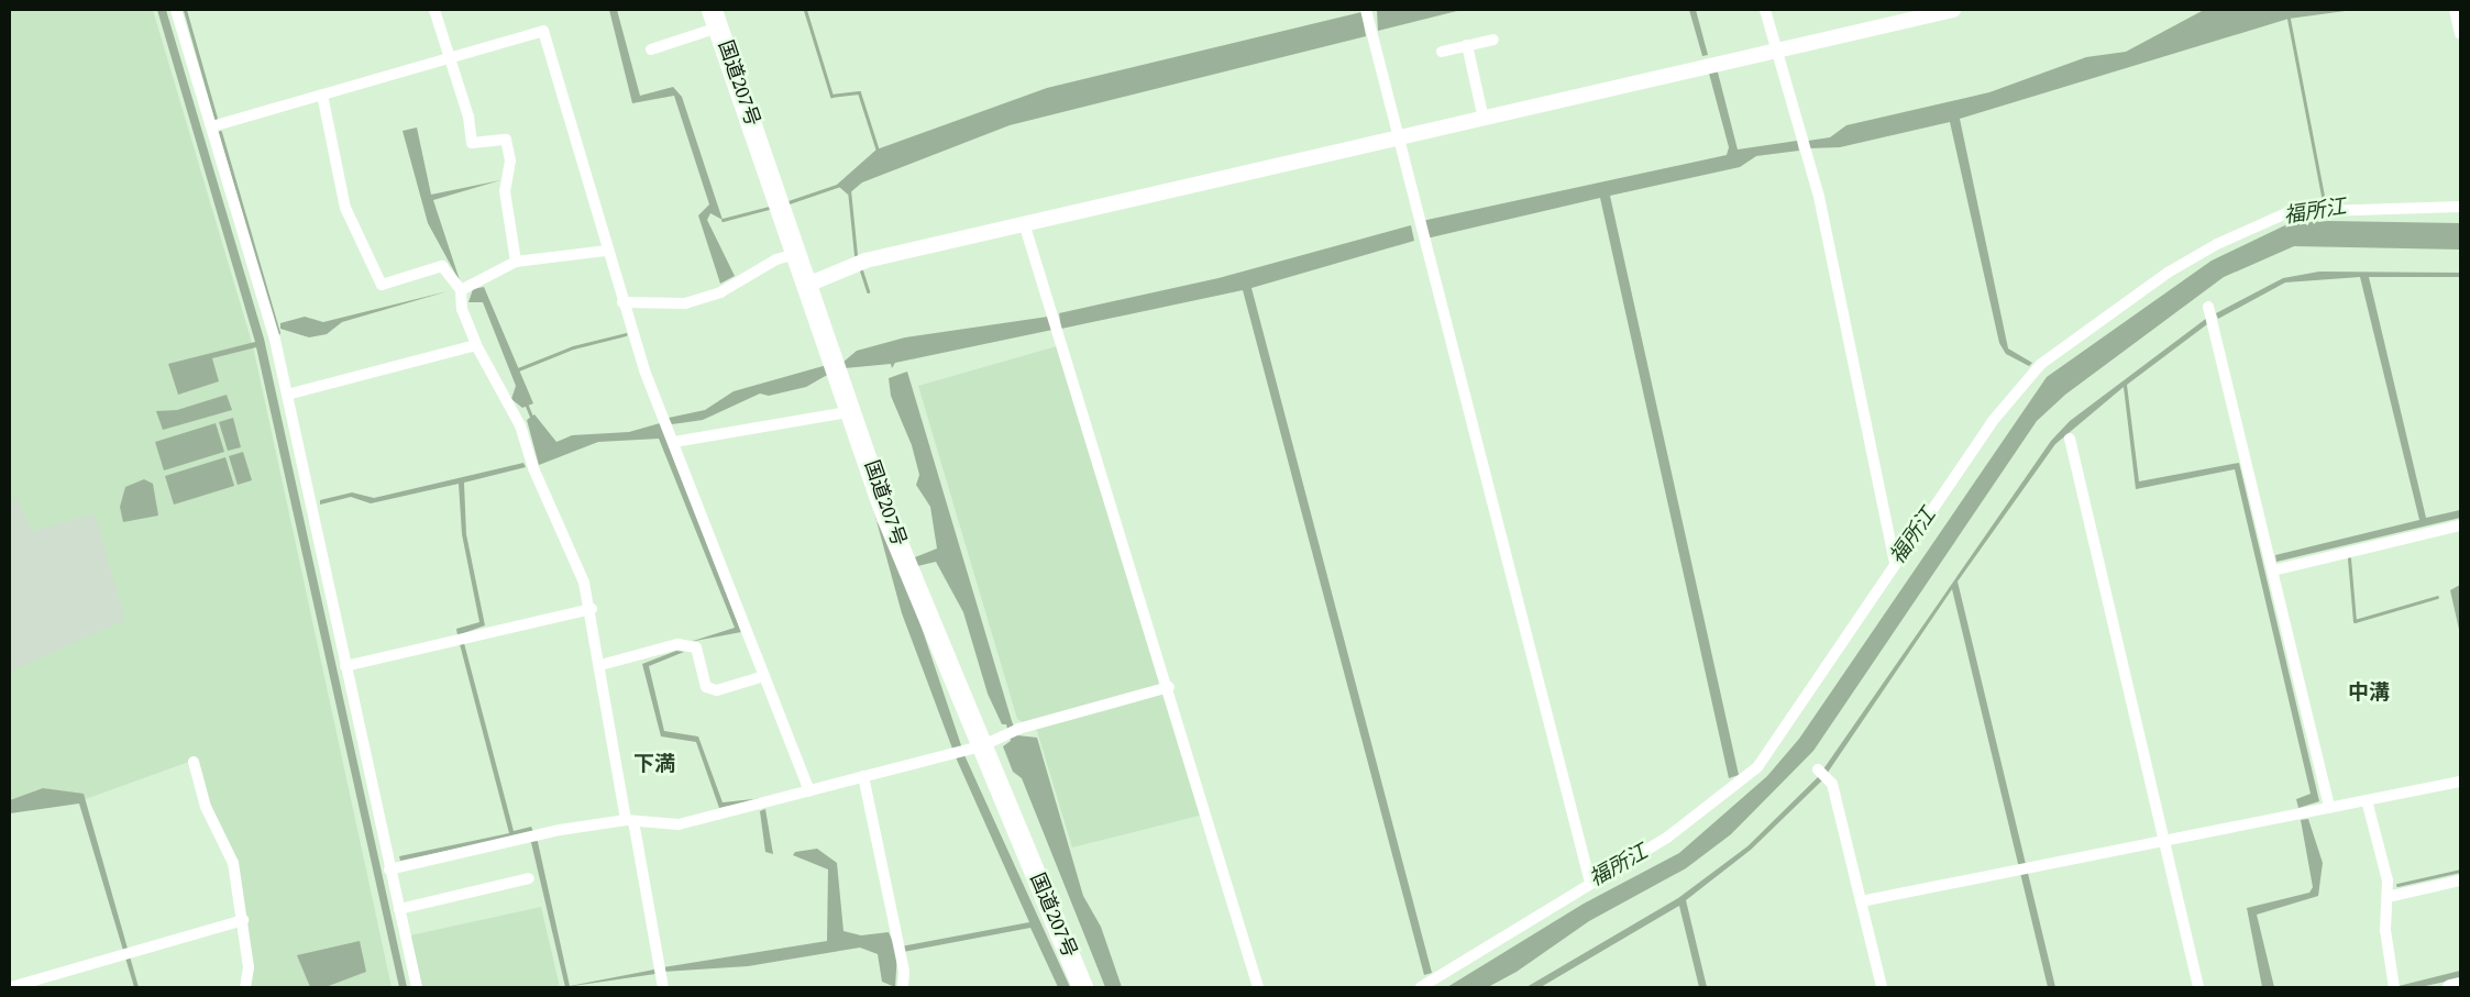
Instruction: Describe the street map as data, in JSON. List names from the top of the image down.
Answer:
{
  "streets": {
    "highway": ["国道207号"]
  },
  "districts": ["中溝", "下満"],
  "water": ["福所江"]
}
